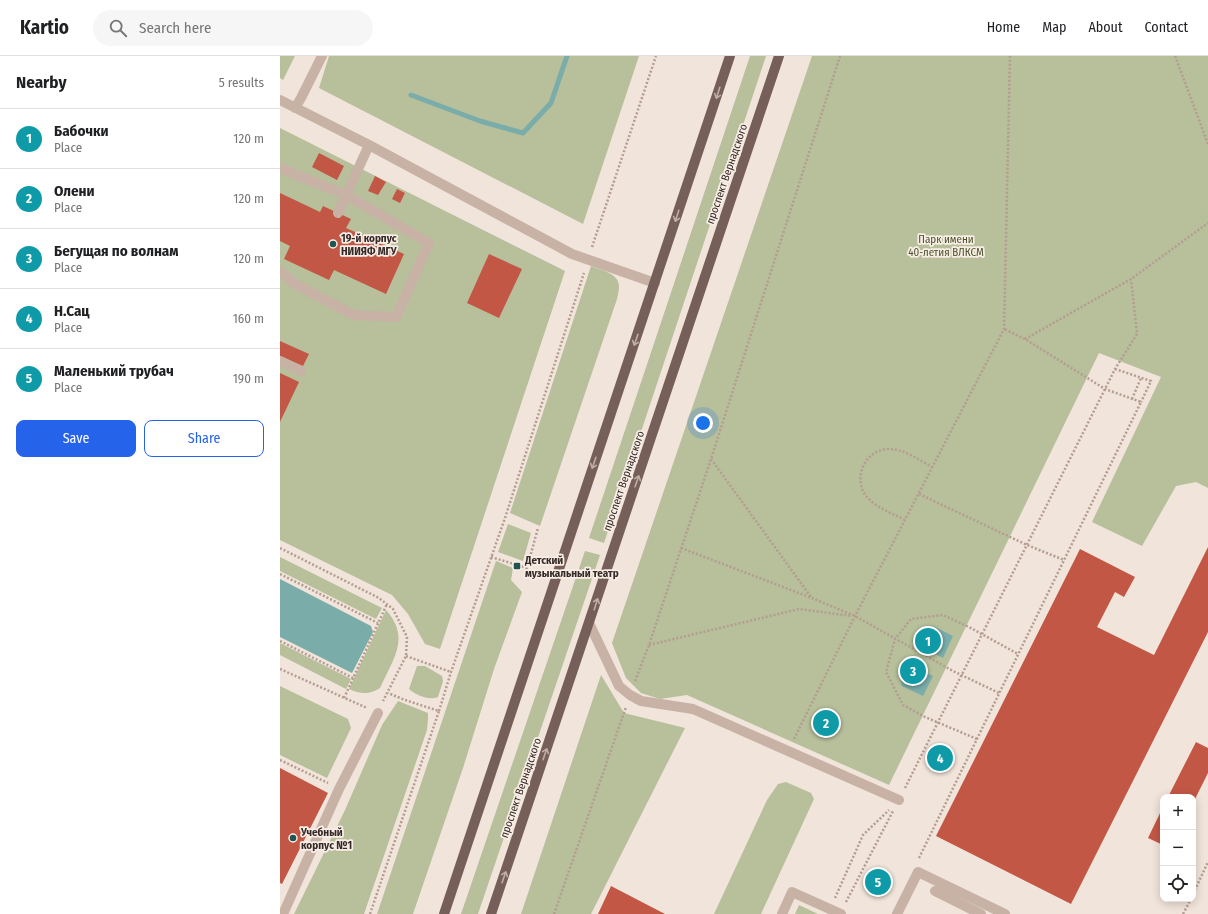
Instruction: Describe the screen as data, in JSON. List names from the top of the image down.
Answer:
{
  "streets": {
    "main road": ["проспект Вернадского"]
  },
  "parks": ["Парк имени 40-летия ВЛКСМ"],
  "places": {
    "other": ["19-й корпус НИИЯФ МГУ", "Учебный корпус №1"],
    "transit": ["Детский музыкальный театр"]
  },
  "page": {
    "header": "Kartio",
    "search": "Search here",
    "nav": [
      "Home",
      "Map",
      "About",
      "Contact"
    ],
    "heading": ["Nearby", "5 results"],
    "list": [
      {
        "mark": "1",
        "name": "Бабочки",
        "note": "Place",
        "value": "120 m"
      },
      {
        "mark": "2",
        "name": "Олени",
        "note": "Place",
        "value": "120 m"
      },
      {
        "mark": "3",
        "name": "Бегущая по волнам",
        "note": "Place",
        "value": "120 m"
      },
      {
        "mark": "4",
        "name": "Н.Сац",
        "note": "Place",
        "value": "160 m"
      },
      {
        "mark": "5",
        "name": "Маленький трубач",
        "note": "Place",
        "value": "190 m"
      }
    ],
    "buttons": ["Save", "Share"],
    "pins": [
      "1",
      "3",
      "2",
      "4",
      "5"
    ],
    "map_buttons": ["+", "−"]
  }
}
